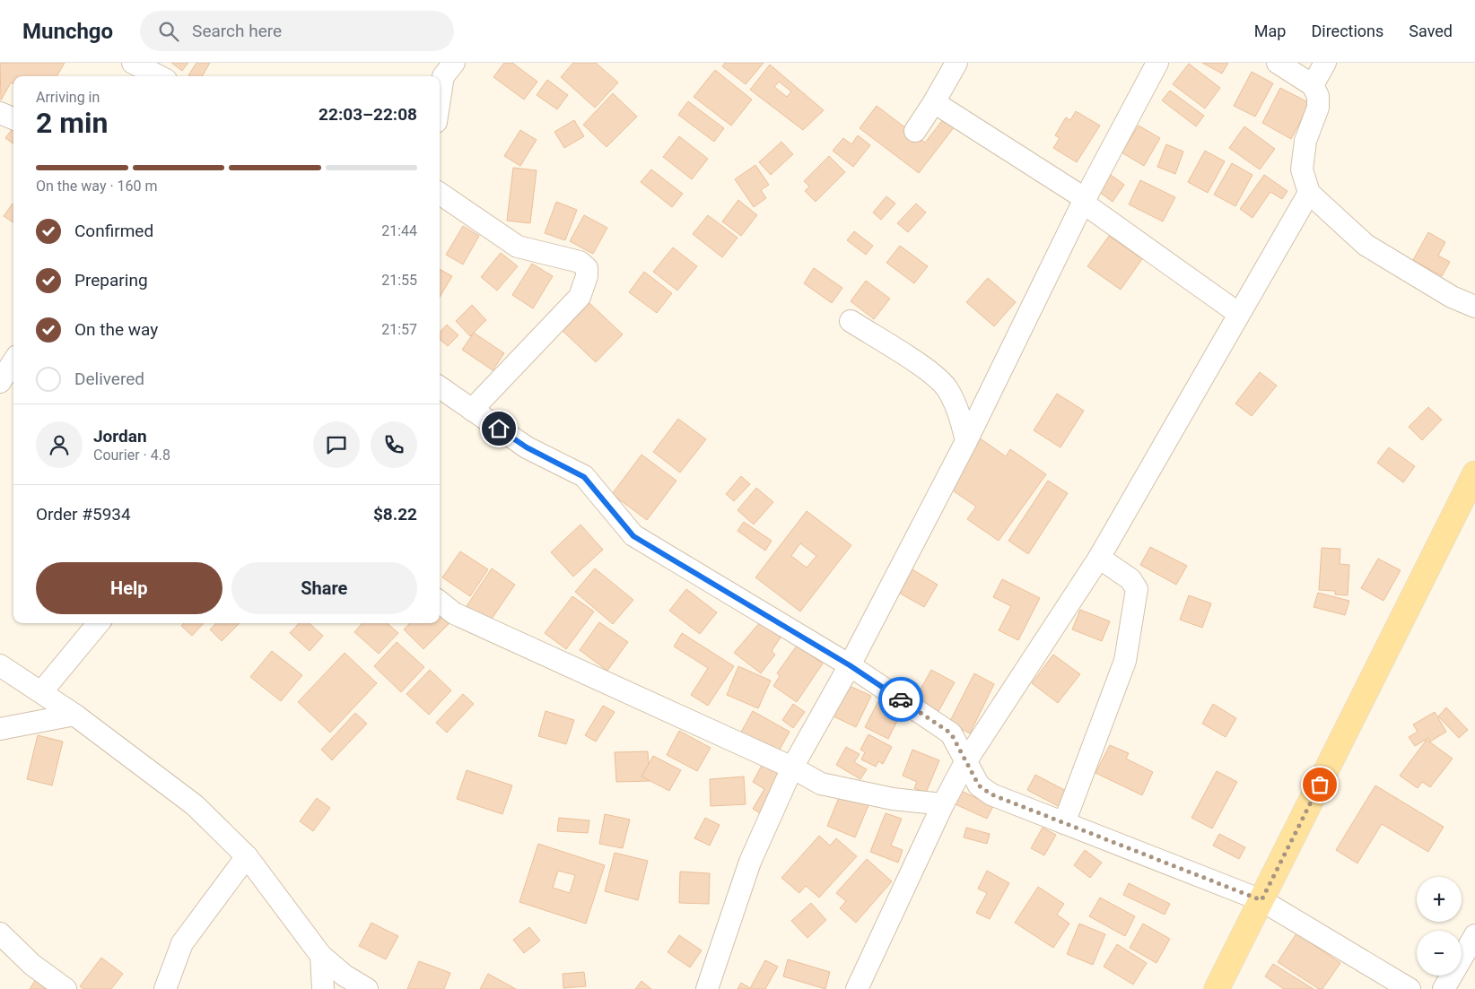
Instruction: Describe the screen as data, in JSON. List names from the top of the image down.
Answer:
{
  "page": {
    "header": "Munchgo",
    "search": "Search here",
    "nav": ["Map", "Directions", "Saved"],
    "heading": ["2 min", "Arriving in", "22:03–22:08"],
    "panel": [
      "Jordan",
      "Courier · 4.8",
      "Order #5934",
      "$8.22"
    ],
    "bar": "On the way · 160 m",
    "list": [
      ["Confirmed", "21:44"],
      ["Preparing", "21:55"],
      ["On the way", "21:57"],
      "Delivered"
    ],
    "buttons": ["Help", "Share"],
    "map_buttons": ["+", "−"]
  }
}
